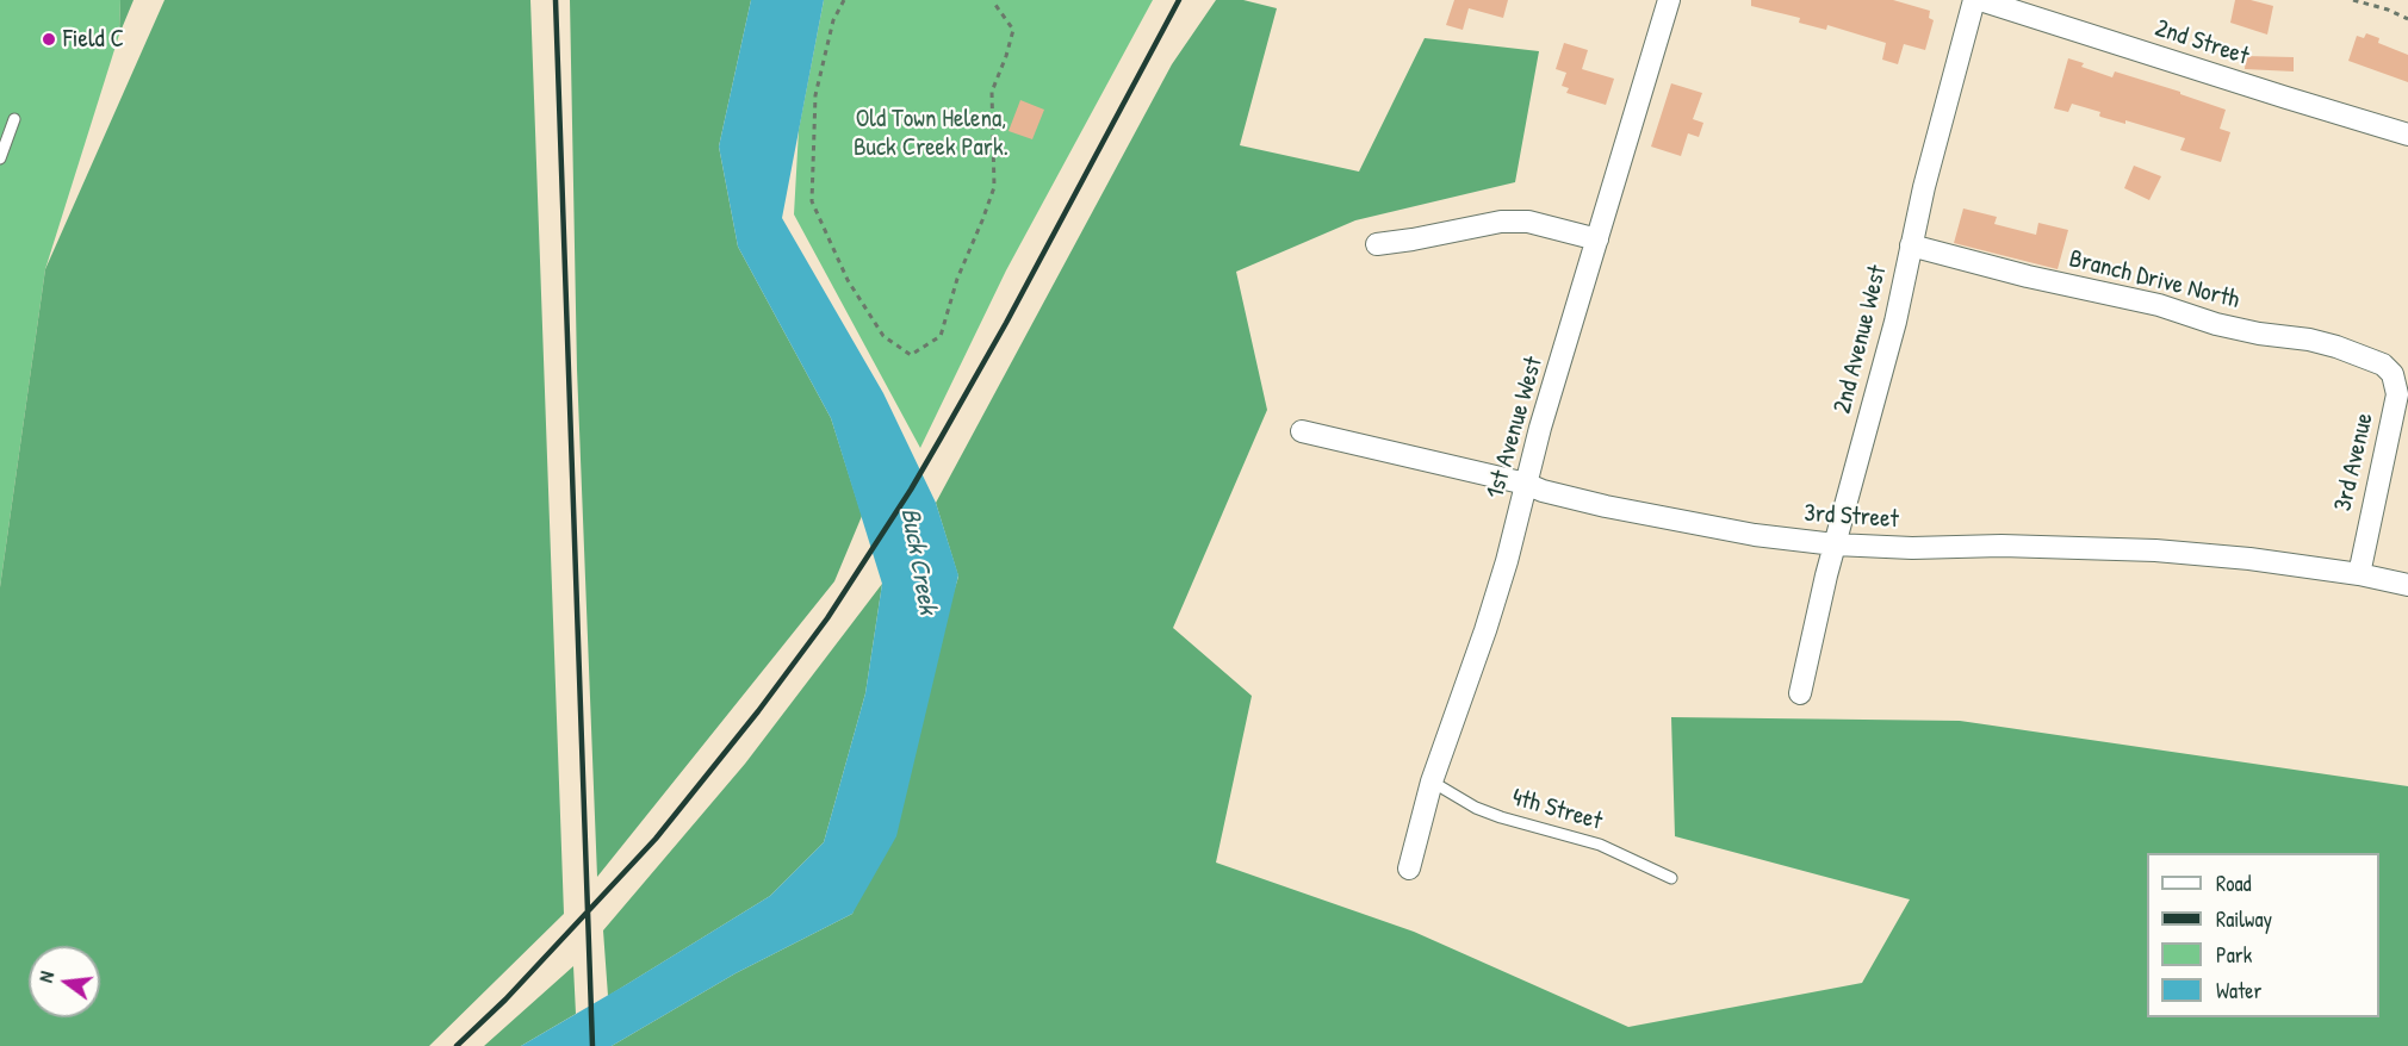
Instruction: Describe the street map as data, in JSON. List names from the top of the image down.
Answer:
{
  "streets": {
    "street": [
      "2nd Street",
      "Branch Drive North",
      "2nd Avenue West",
      "1st Avenue West",
      "3rd Avenue",
      "3rd Street"
    ],
    "lane": ["4th Street"]
  },
  "crossings": [
    ["Branch Drive North", "2nd Avenue West"],
    ["Branch Drive North", "3rd Avenue"],
    ["2nd Avenue West", "3rd Street"],
    ["1st Avenue West", "3rd Street"],
    ["1st Avenue West", "4th Street"],
    ["3rd Avenue", "3rd Street"]
  ],
  "water": ["Buck Creek"],
  "parks": ["Old Town Helena, Buck Creek Park."],
  "places": ["Field C"],
  "legend": [
    "Road",
    "Railway",
    "Park",
    "Water"
  ],
  "north": "left"
}
